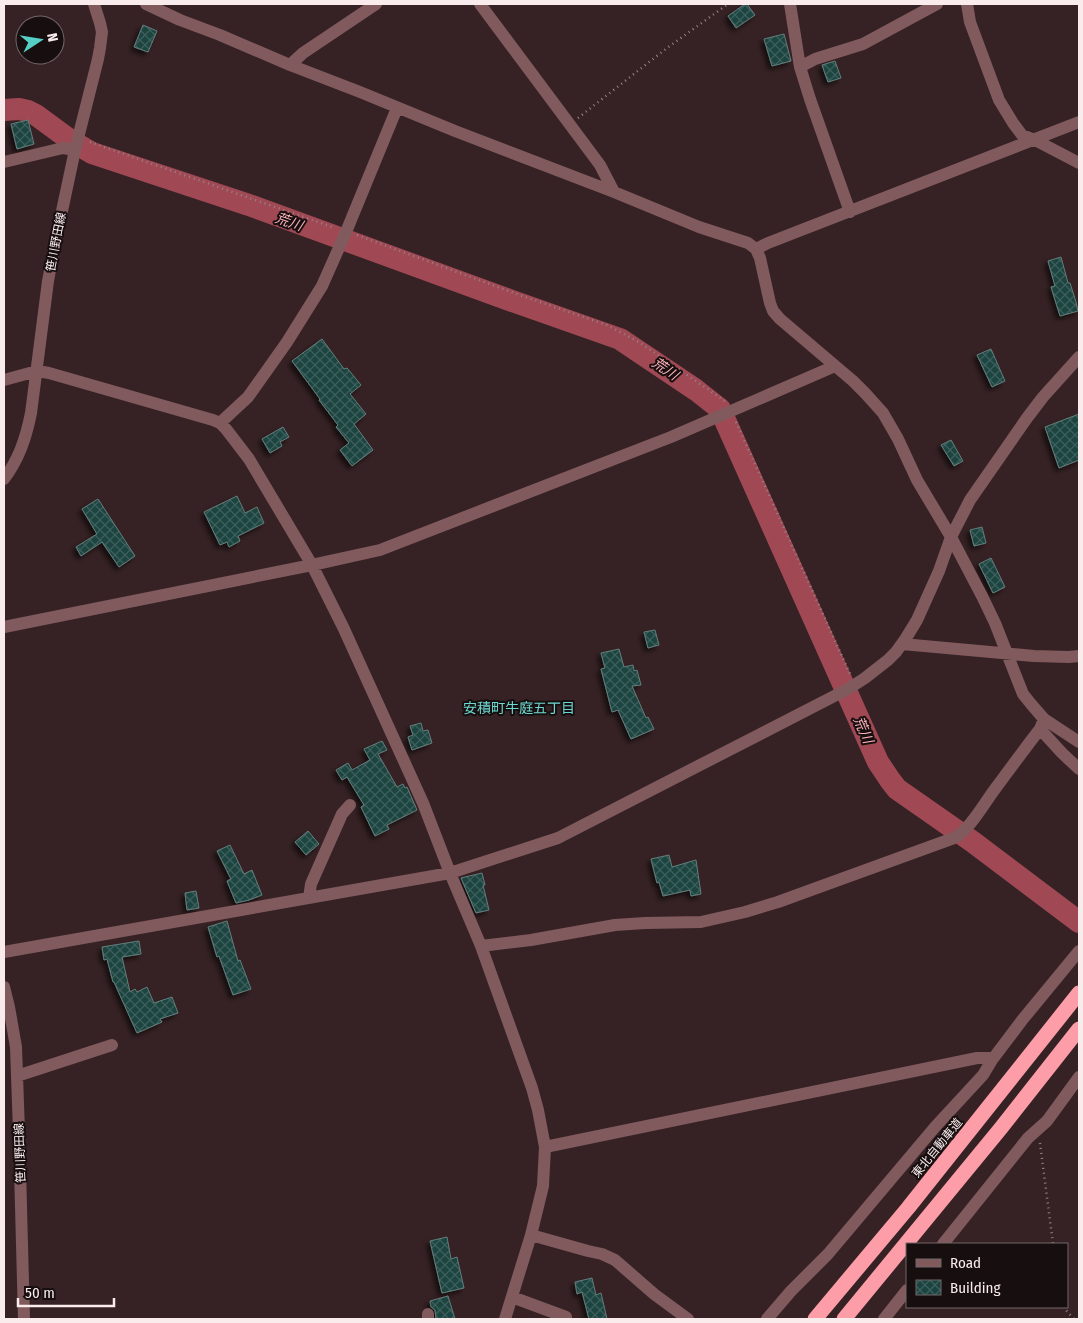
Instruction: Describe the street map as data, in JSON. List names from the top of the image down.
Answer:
{
  "streets": {
    "highway": ["東北自動車道"],
    "street": ["笹川野田線"]
  },
  "districts": ["安積町牛庭五丁目"],
  "water": ["荒川"],
  "legend": ["Road", "Building"],
  "scale_bar": "50 m",
  "north": "right"
}
